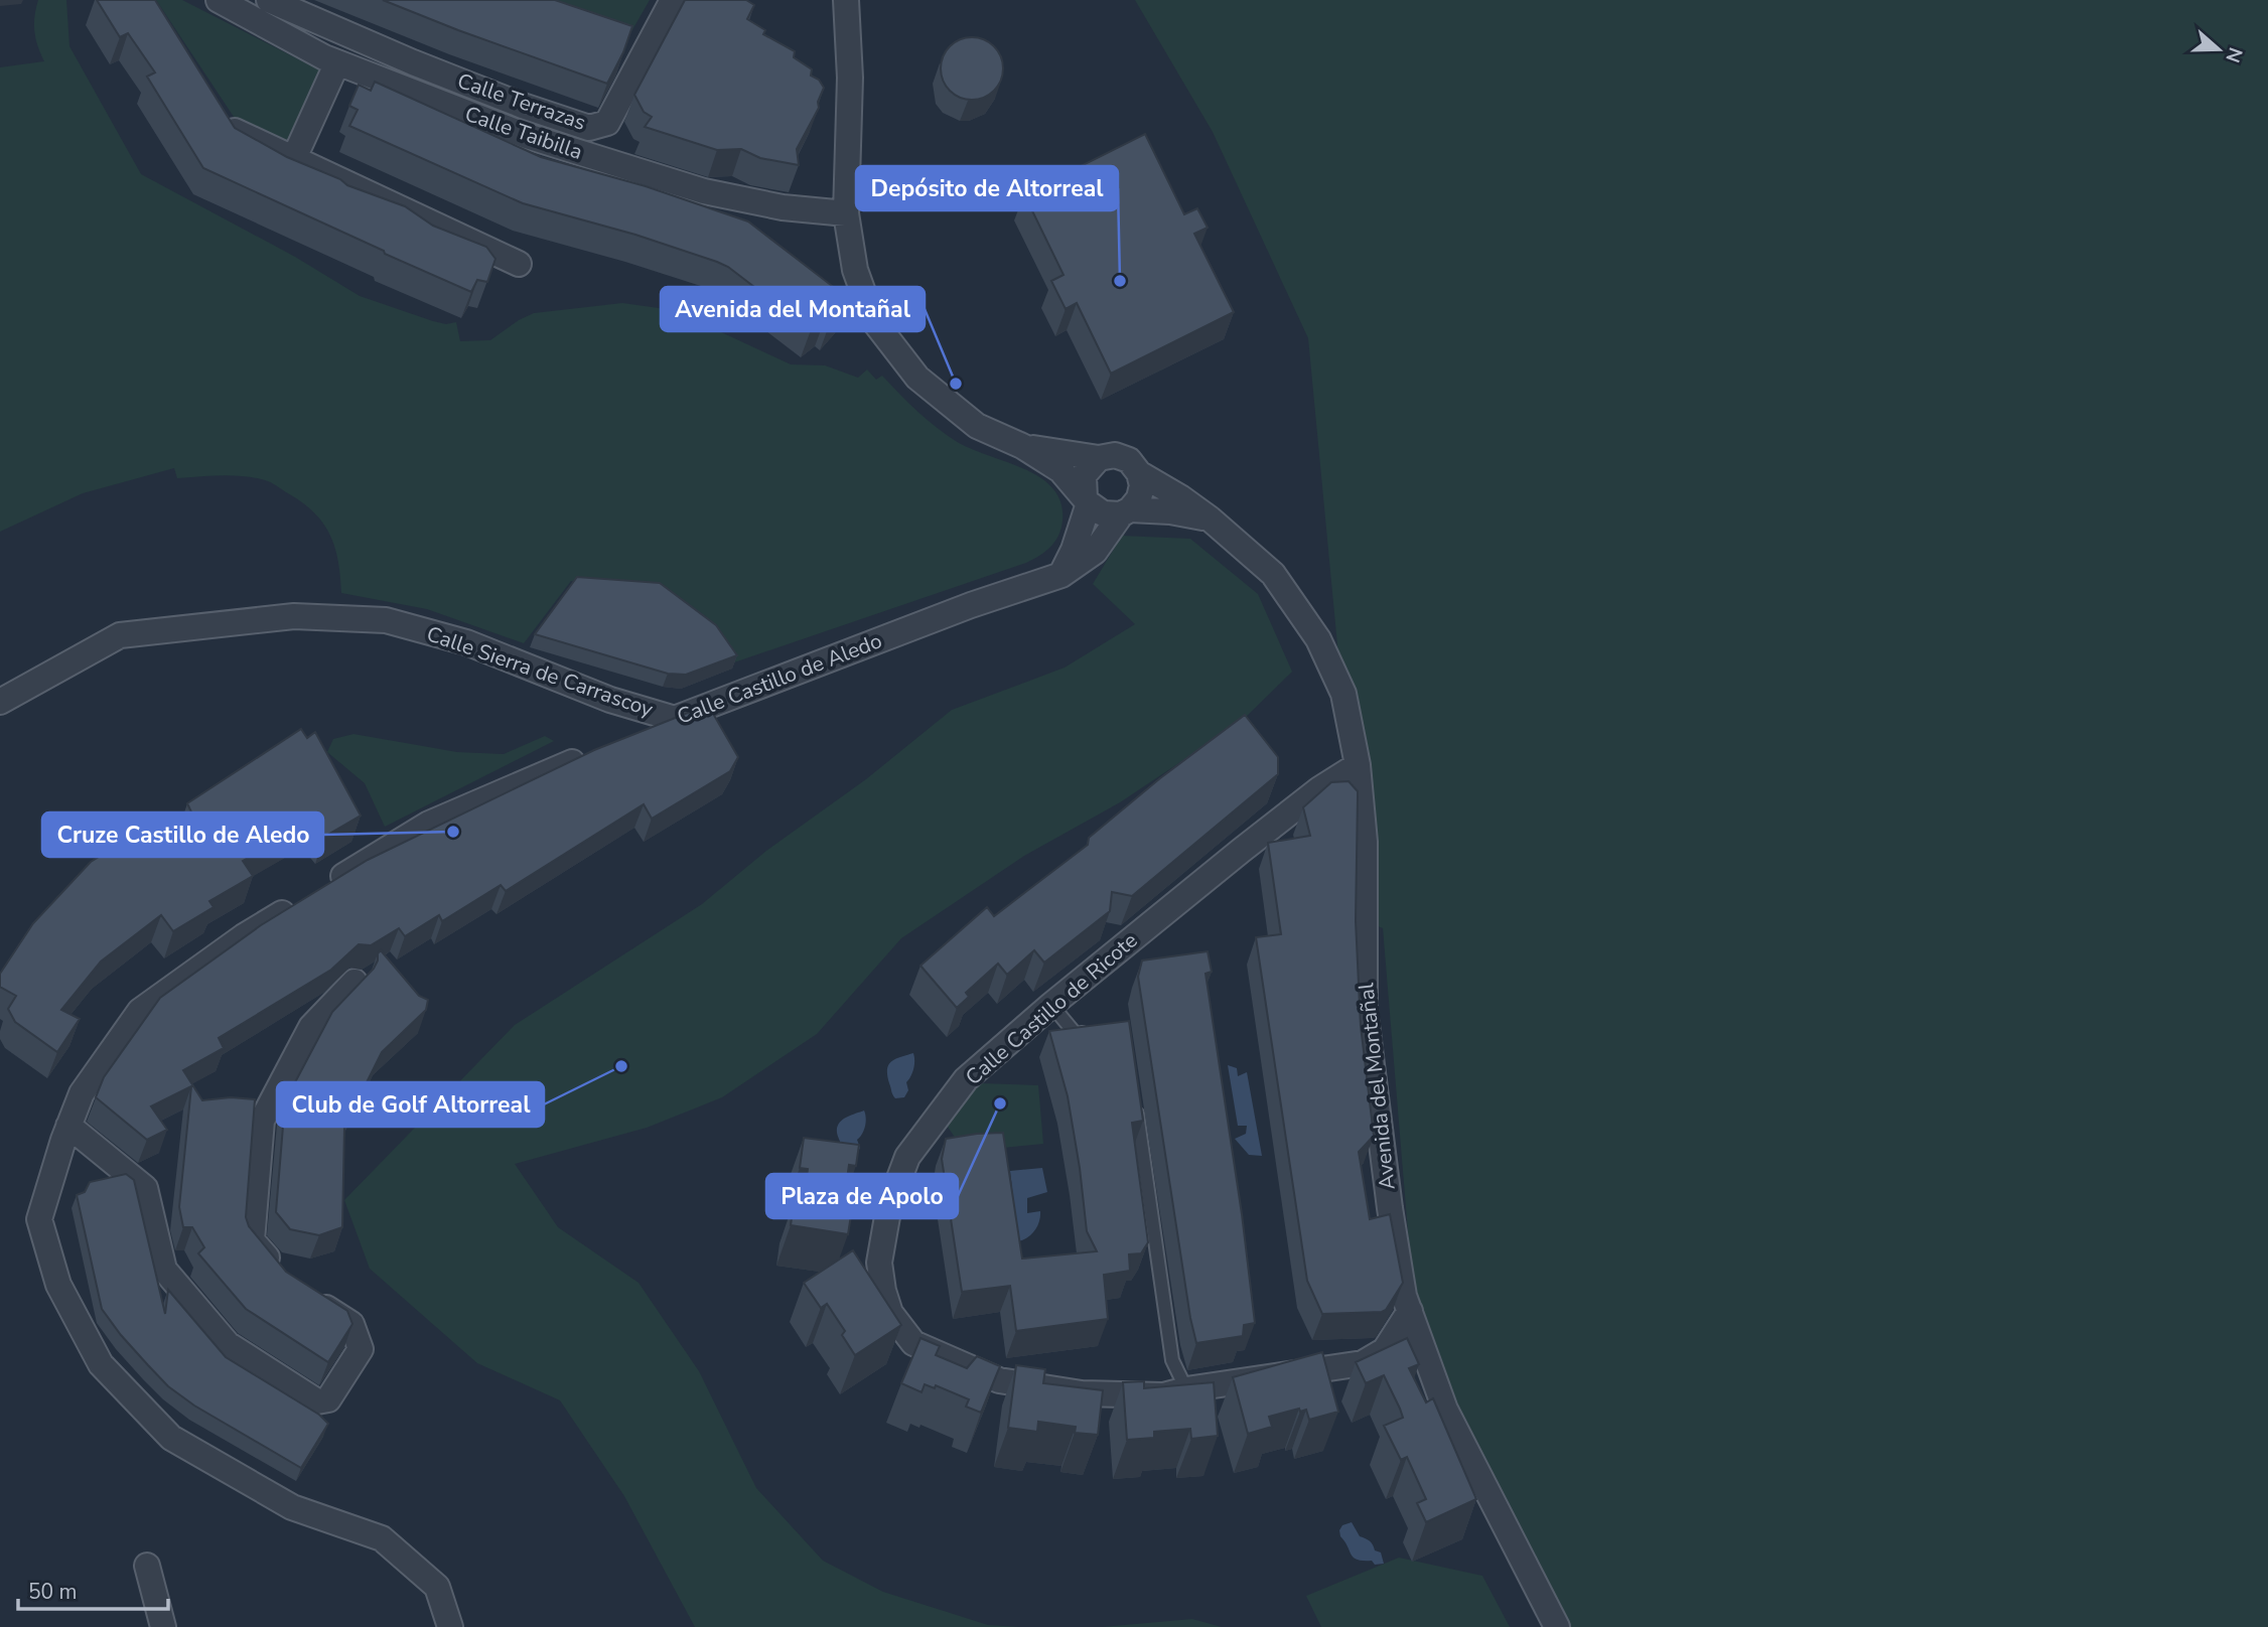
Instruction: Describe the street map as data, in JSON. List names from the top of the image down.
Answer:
{
  "streets": {
    "street": [
      "Calle Terrazas",
      "Calle Taibilla",
      "Calle Sierra de Carrascoy",
      "Calle Castillo de Aledo",
      "Calle Castillo de Ricote",
      "Avenida del Montañal"
    ]
  },
  "crossings": [
    ["Calle Sierra de Carrascoy", "Calle Castillo de Aledo"],
    ["Calle Castillo de Aledo", "Avenida del Montañal"],
    ["Calle Castillo de Ricote", "Avenida del Montañal"]
  ],
  "places": [
    "Depósito de Altorreal",
    "Avenida del Montañal",
    "Cruze Castillo de Aledo",
    "Club de Golf Altorreal",
    "Plaza de Apolo"
  ],
  "scale_bar": "50 m",
  "north": "right"
}
